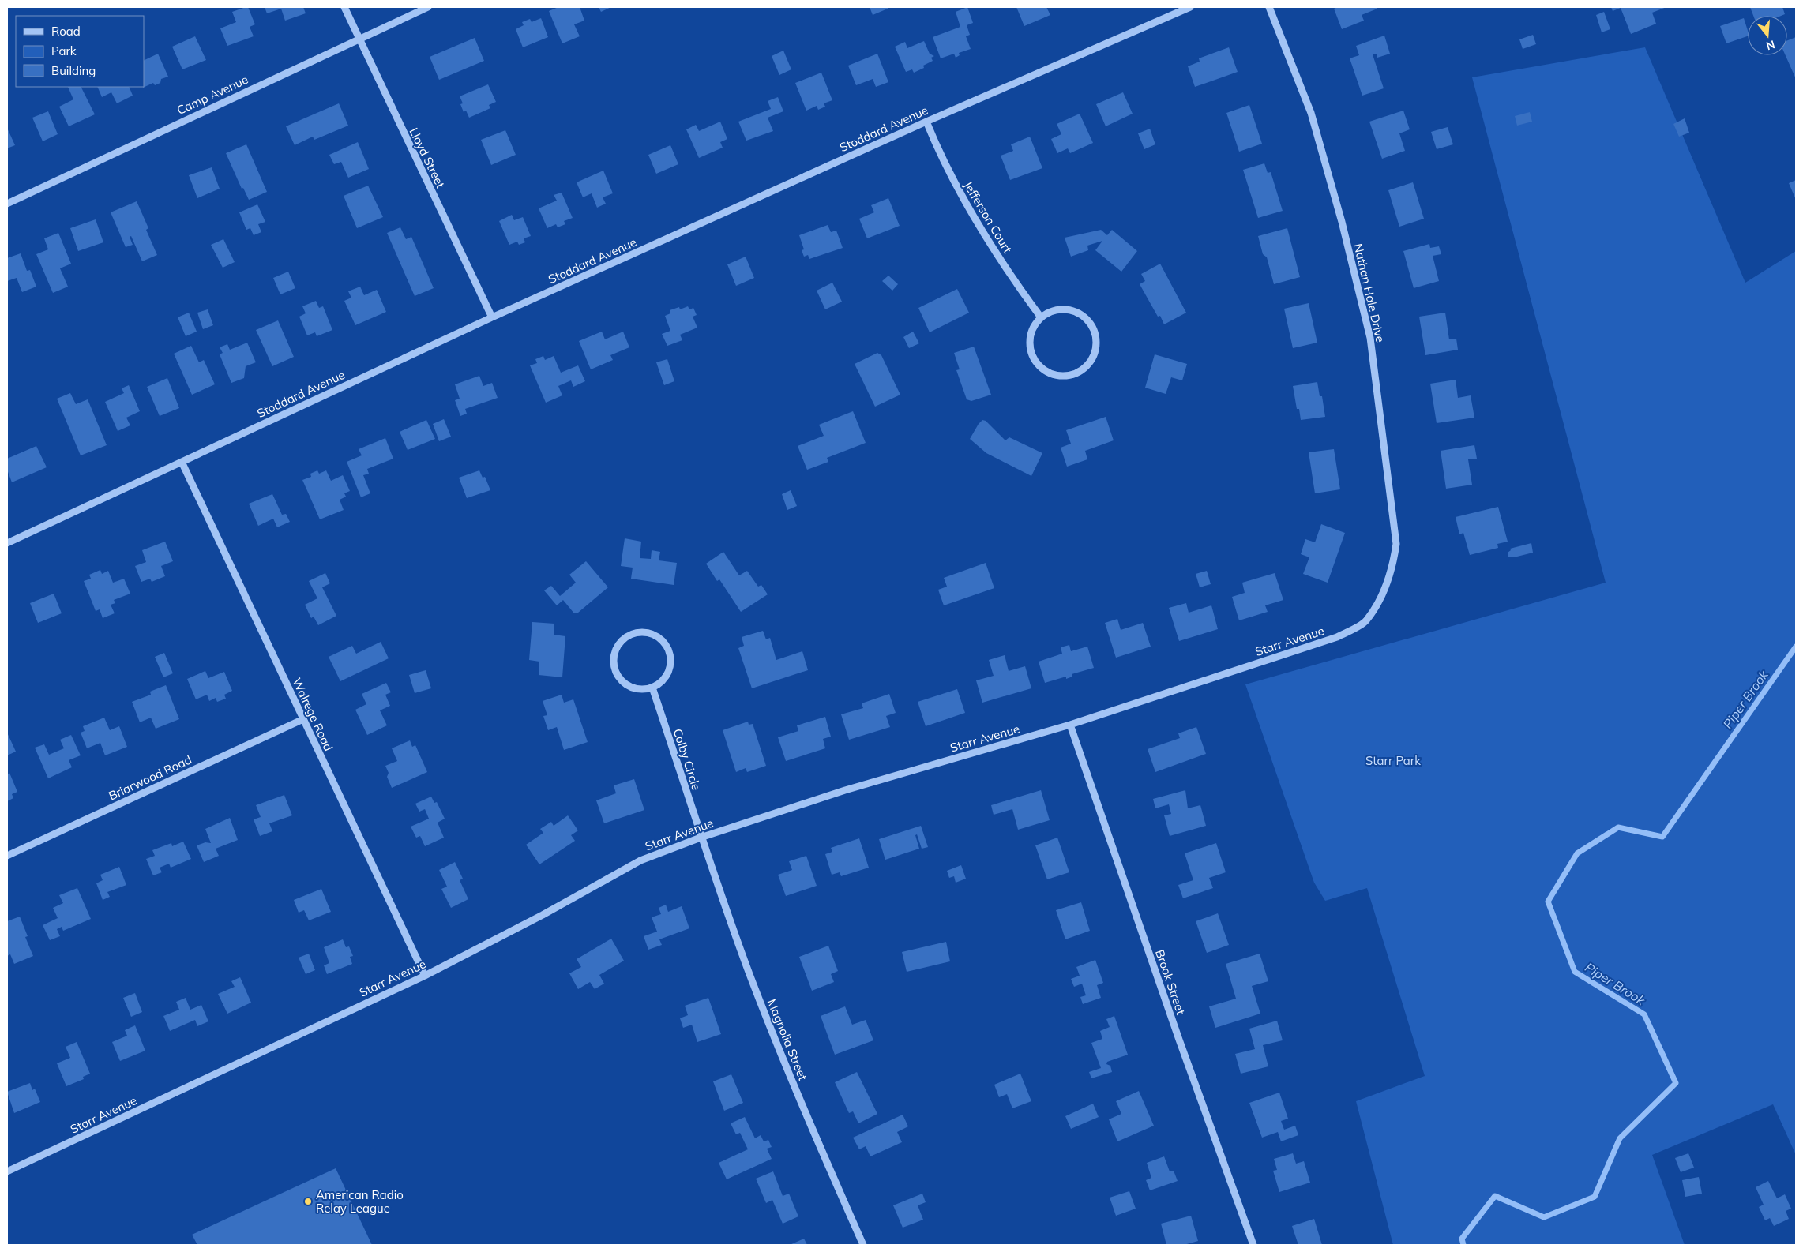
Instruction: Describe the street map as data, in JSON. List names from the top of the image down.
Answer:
{
  "streets": {
    "street": [
      "Camp Avenue",
      "Stoddard Avenue",
      "Lloyd Street",
      "Jefferson Court",
      "Nathan Hale Drive",
      "Starr Avenue",
      "Walrege Road",
      "Colby Circle",
      "Briarwood Road",
      "Brook Street",
      "Magnolia Street"
    ]
  },
  "crossings": [
    ["Camp Avenue", "Lloyd Street"],
    ["Stoddard Avenue", "Lloyd Street"],
    ["Stoddard Avenue", "Jefferson Court"],
    ["Stoddard Avenue", "Walrege Road"],
    ["Nathan Hale Drive", "Starr Avenue"],
    ["Starr Avenue", "Walrege Road"],
    ["Starr Avenue", "Colby Circle"],
    ["Starr Avenue", "Brook Street"],
    ["Starr Avenue", "Magnolia Street"],
    ["Walrege Road", "Briarwood Road"],
    ["Colby Circle", "Magnolia Street"]
  ],
  "water": ["Piper Brook"],
  "parks": ["Starr Park"],
  "places": ["American Radio Relay League"],
  "legend": ["Road", "Park", "Building"],
  "north": "bottom"
}
